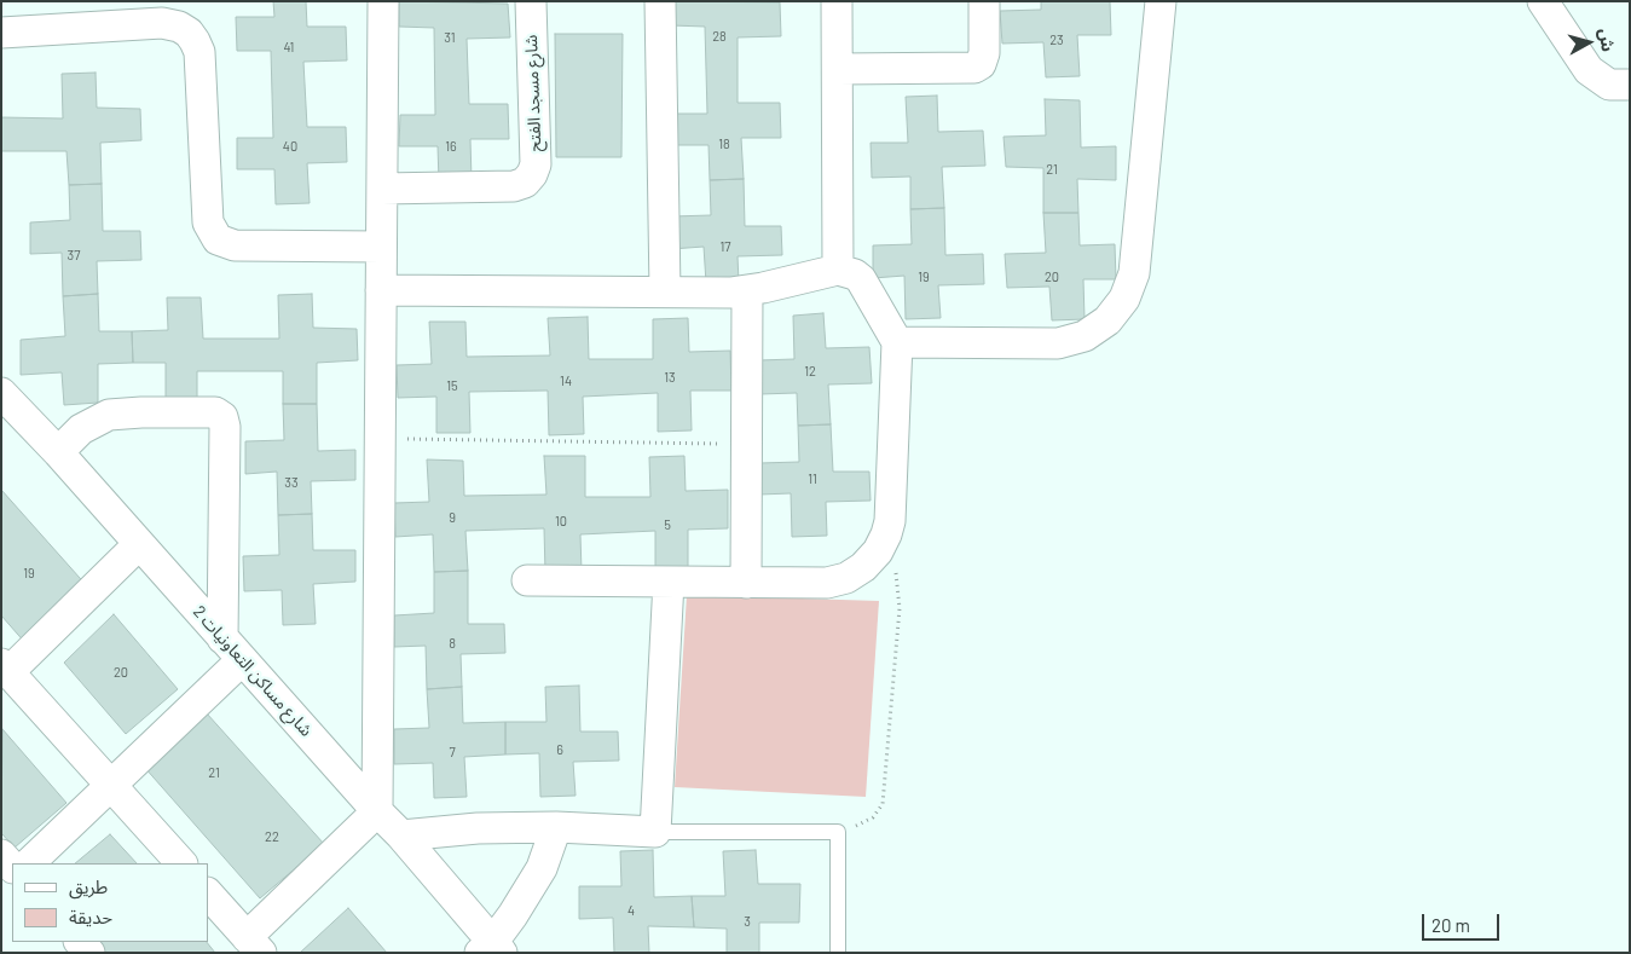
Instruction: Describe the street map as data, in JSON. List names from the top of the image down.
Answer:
{
  "streets": {
    "street": ["شارع مسجد الفتح", "شارع مساكن التعاونيات 2"]
  },
  "house_numbers": [
    "28",
    "31",
    "23",
    "41",
    "18",
    "40",
    "16",
    "21",
    "17",
    "37",
    "19",
    "20",
    "12",
    "13",
    "14",
    "15",
    "11",
    "33",
    "9",
    "10",
    "5",
    "19",
    "8",
    "20",
    "6",
    "7",
    "21",
    "22",
    "4",
    "3"
  ],
  "legend": ["طريق", "حديقة"],
  "scale_bar": "20 m",
  "north": "right"
}
